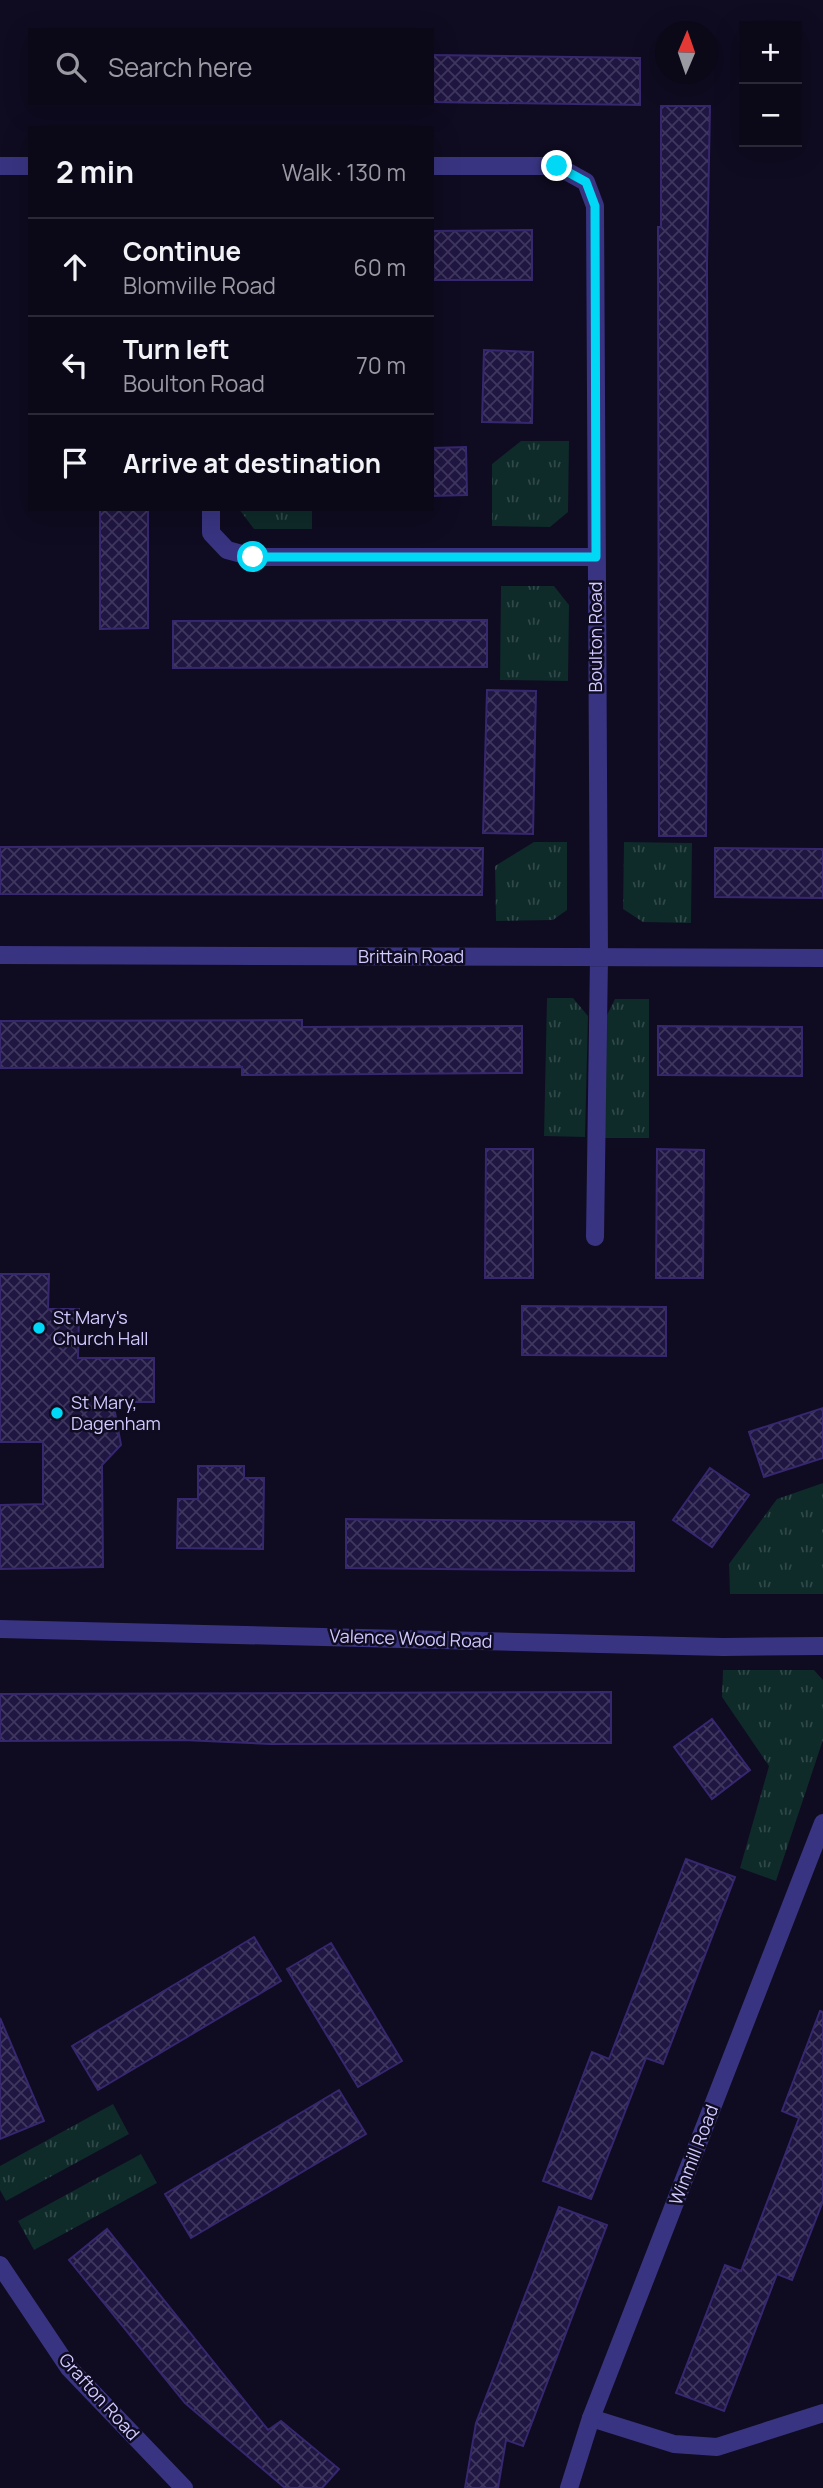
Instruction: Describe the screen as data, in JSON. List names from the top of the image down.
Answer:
{
  "streets": {
    "street": [
      "Boulton Road",
      "Brittain Road",
      "Valence Wood Road",
      "Winmill Road",
      "Grafton Road"
    ]
  },
  "crossings": [
    ["Boulton Road", "Brittain Road"]
  ],
  "places": ["St Mary's Church Hall", "St Mary, Dagenham"],
  "north": "top",
  "page": {
    "map_buttons": ["+", "−"],
    "search": "Search here",
    "heading": ["2 min", "Walk · 130 m"],
    "list": [
      ["Continue", "Blomville Road", "60 m"],
      ["Turn left", "Boulton Road", "70 m"],
      "Arrive at destination"
    ]
  }
}
